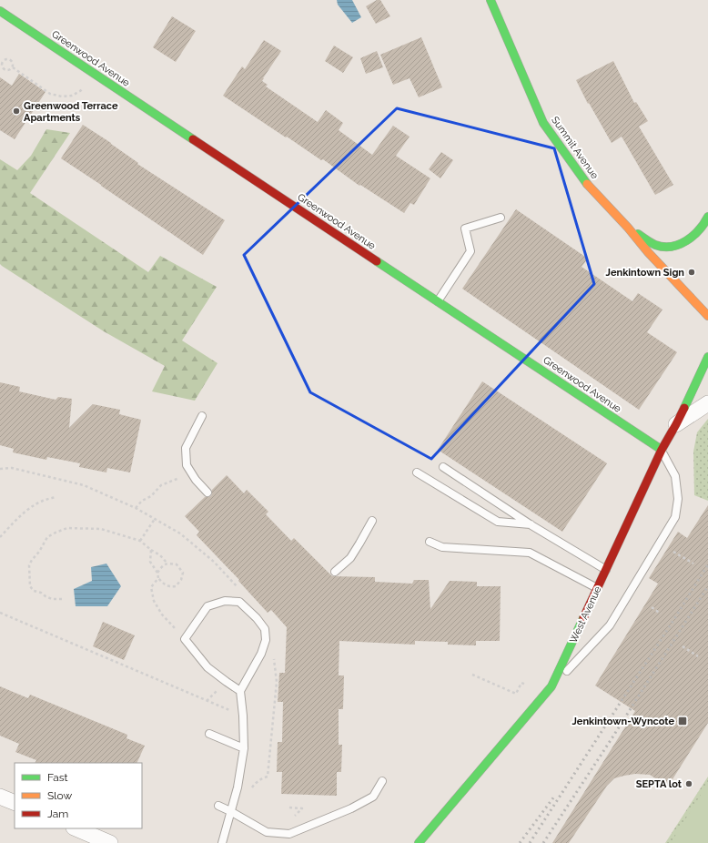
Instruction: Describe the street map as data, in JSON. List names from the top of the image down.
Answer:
{
  "streets": {
    "street": ["Greenwood Avenue", "Summit Avenue", "West Avenue"]
  },
  "crossings": [
    ["Greenwood Avenue", "West Avenue"]
  ],
  "places": {
    "other": ["Greenwood Terrace Apartments", "Jenkintown Sign", "SEPTA lot"],
    "transit": ["Jenkintown-Wyncote"]
  },
  "legend": ["Fast", "Slow", "Jam"]
}
